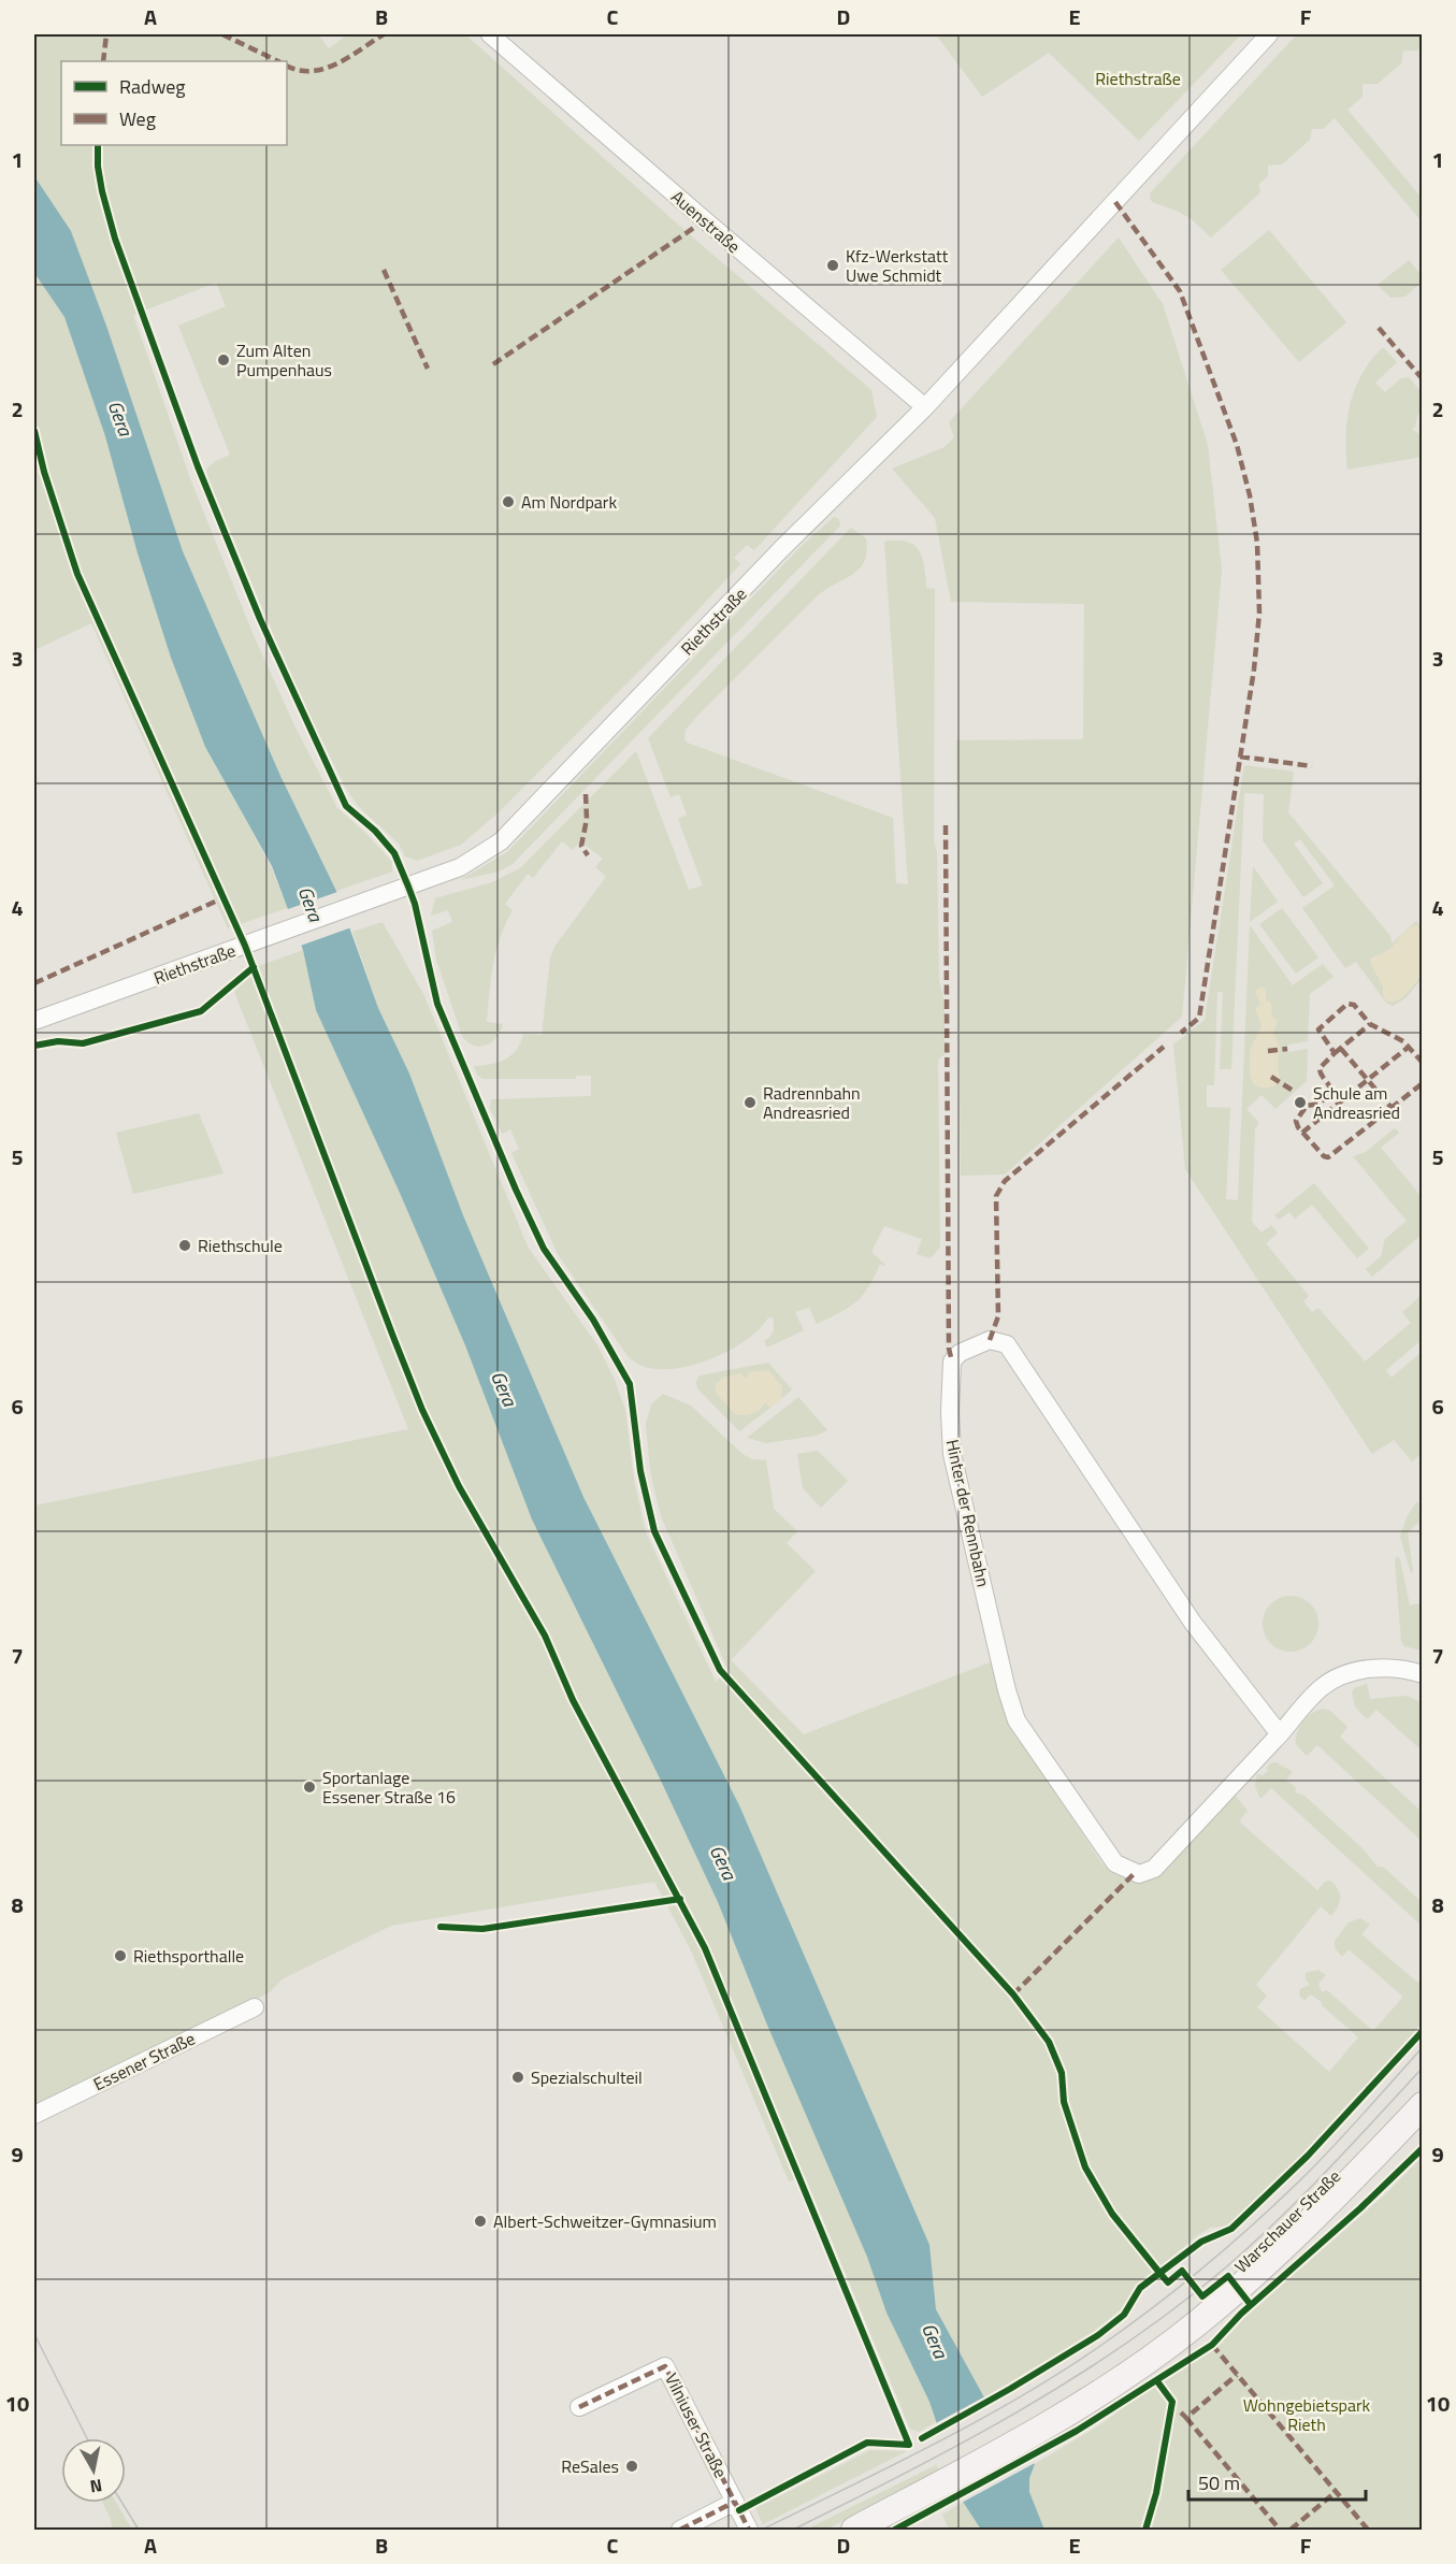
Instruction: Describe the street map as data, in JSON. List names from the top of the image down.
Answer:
{
  "streets": {
    "street": [
      "Auenstraße",
      "Riethstraße",
      "Hinter der Rennbahn",
      "Essener Straße",
      "Warschauer Straße",
      "Vilniuser Straße"
    ]
  },
  "crossings": [
    ["Auenstraße", "Riethstraße"]
  ],
  "water": ["Gera"],
  "parks": ["Riethstraße", "Wohngebietspark Rieth"],
  "places": [
    "Kfz-Werkstatt Uwe Schmidt",
    "Zum Alten Pumpenhaus",
    "Am Nordpark",
    "Radrennbahn Andreasried",
    "Schule am Andreasried",
    "Riethschule",
    "Sportanlage Essener Straße 16",
    "Riethsporthalle",
    "Spezialschulteil",
    "Albert-Schweitzer-Gymnasium",
    "ReSales"
  ],
  "legend": ["Radweg", "Weg"],
  "scale_bar": "50 m",
  "north": "bottom",
  "grid": {
    "columns": [
      "A",
      "B",
      "C",
      "D",
      "E",
      "F"
    ],
    "rows": [
      "1",
      "2",
      "3",
      "4",
      "5",
      "6",
      "7",
      "8",
      "9",
      "10"
    ]
  }
}
